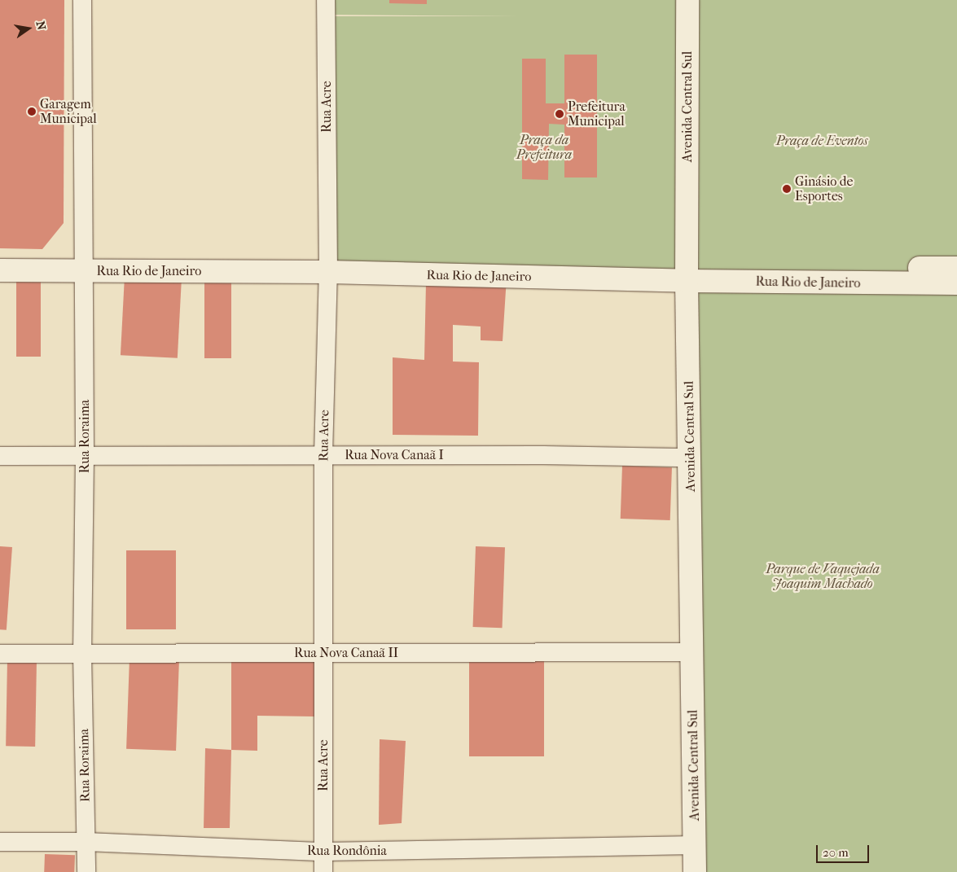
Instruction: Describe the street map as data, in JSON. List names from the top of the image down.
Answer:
{
  "streets": {
    "street": [
      "Rua Acre",
      "Avenida Central Sul",
      "Rua Rio de Janeiro",
      "Rua Roraima",
      "Rua Nova Canaã I",
      "Rua Nova Canaã II",
      "Rua Rondônia"
    ]
  },
  "crossings": [
    ["Rua Acre", "Rua Rio de Janeiro"],
    ["Rua Acre", "Rua Nova Canaã I"],
    ["Rua Acre", "Rua Nova Canaã II"],
    ["Rua Acre", "Rua Rondônia"],
    ["Avenida Central Sul", "Rua Rio de Janeiro"],
    ["Avenida Central Sul", "Rua Nova Canaã I"],
    ["Avenida Central Sul", "Rua Nova Canaã II"],
    ["Avenida Central Sul", "Rua Rondônia"],
    ["Rua Rio de Janeiro", "Rua Roraima"],
    ["Rua Roraima", "Rua Nova Canaã I"],
    ["Rua Roraima", "Rua Nova Canaã II"],
    ["Rua Roraima", "Rua Rondônia"]
  ],
  "parks": ["Praça da Prefeitura", "Praça de Eventos", "Parque de Vaquejada Joaquim Machado"],
  "places": ["Garagem Municipal", "Prefeitura Municipal", "Ginásio de Esportes"],
  "scale_bar": "20 m",
  "north": "right"
}
